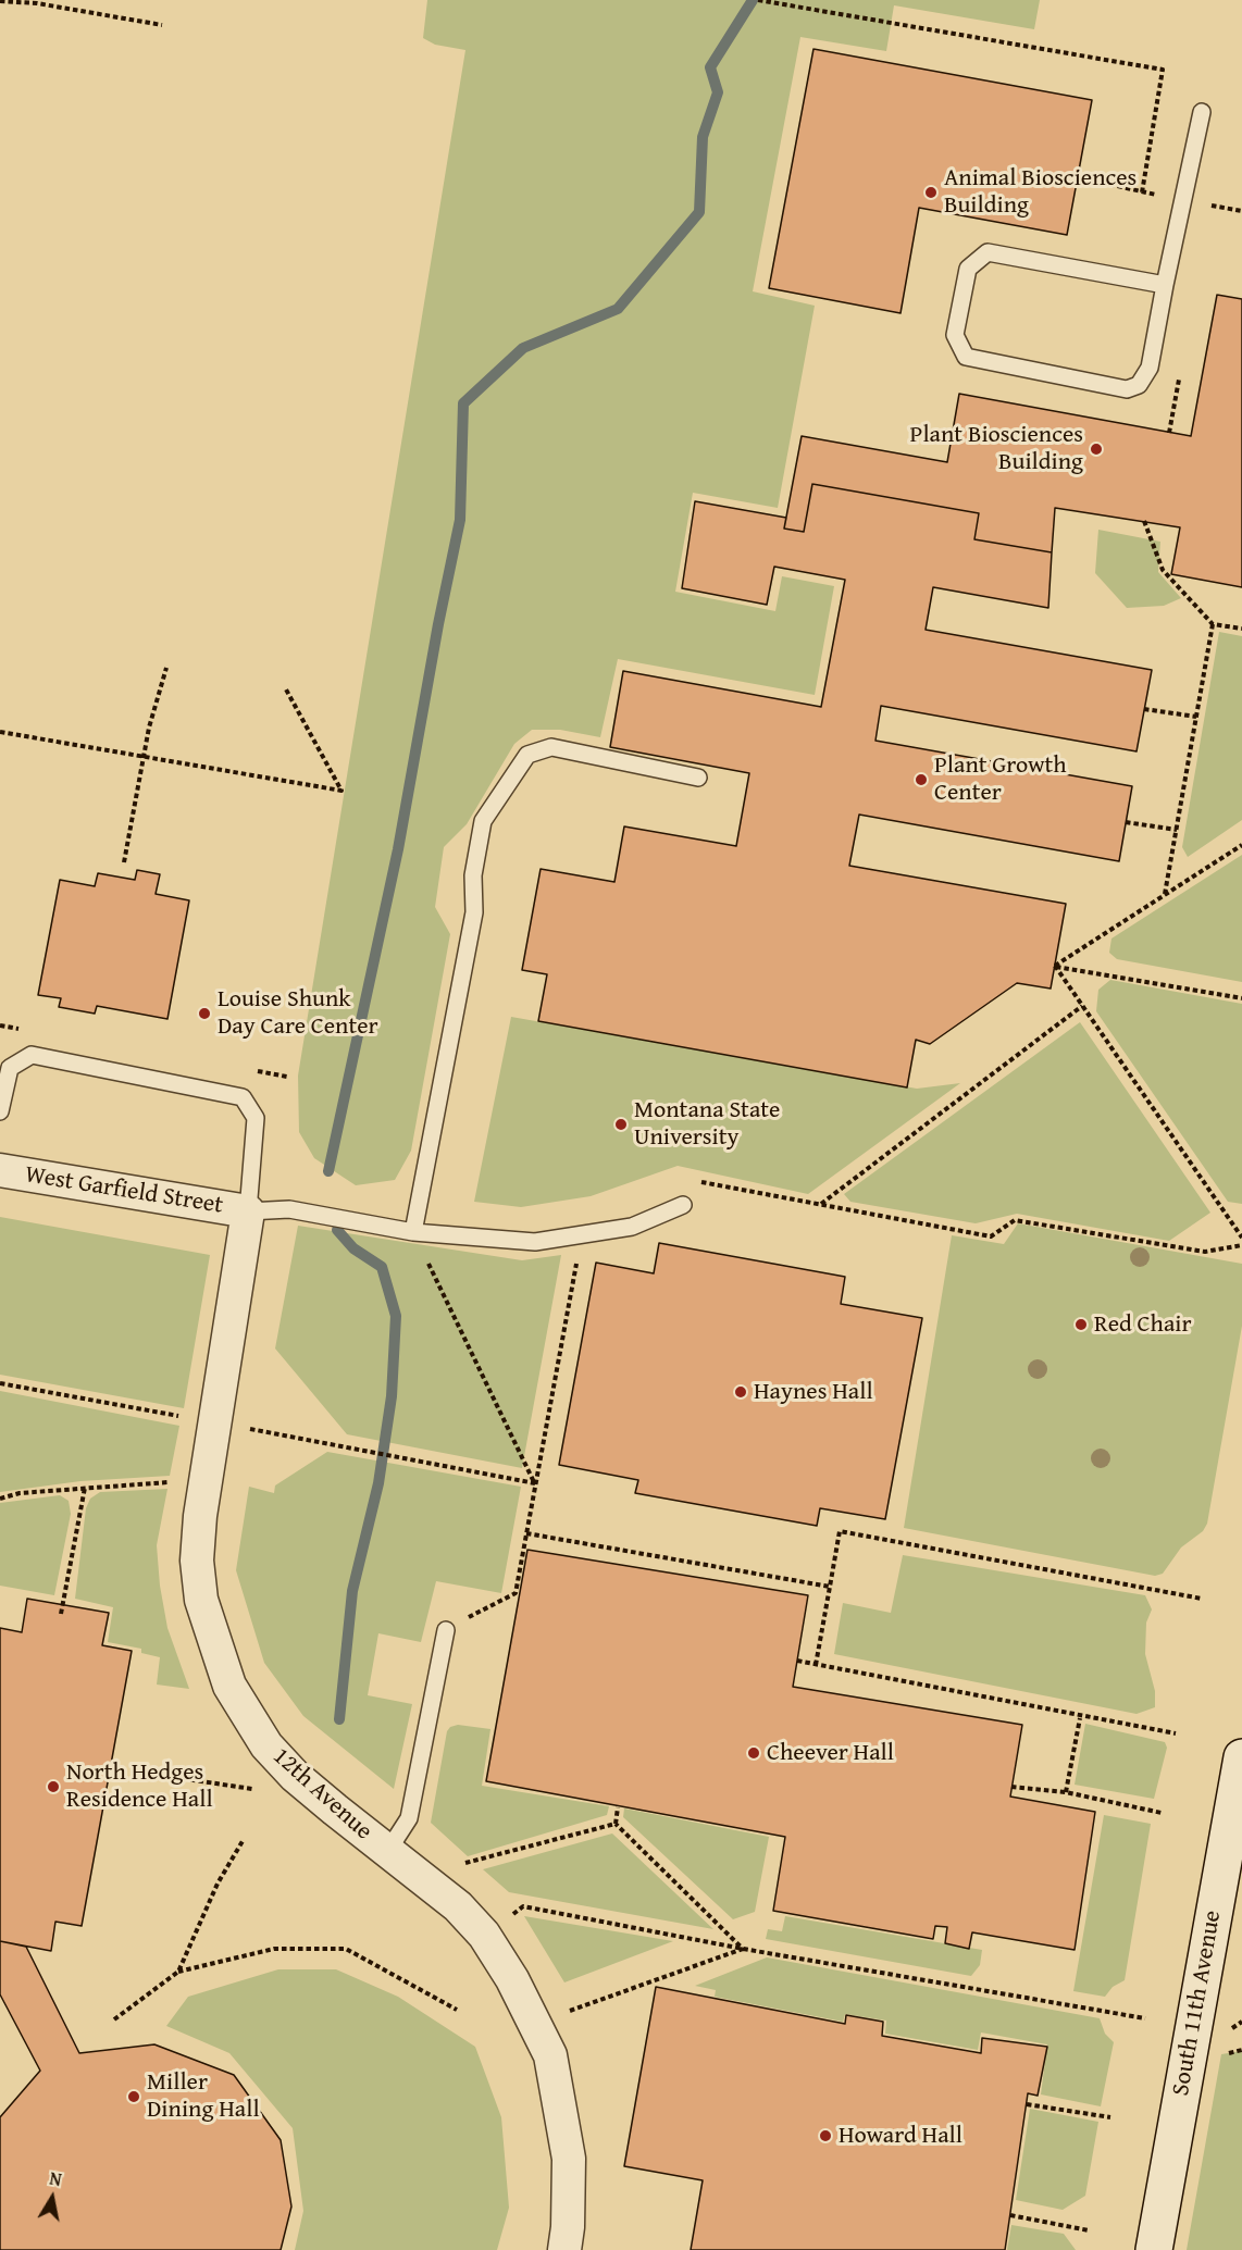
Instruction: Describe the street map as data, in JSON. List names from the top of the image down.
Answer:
{
  "streets": {
    "street": ["West Garfield Street", "12th Avenue", "South 11th Avenue"]
  },
  "crossings": [
    ["West Garfield Street", "12th Avenue"]
  ],
  "places": [
    "Animal Biosciences Building",
    "Plant Biosciences Building",
    "Plant Growth Center",
    "Louise Shunk Day Care Center",
    "Montana State University",
    "Red Chair",
    "Haynes Hall",
    "Cheever Hall",
    "North Hedges Residence Hall",
    "Miller Dining Hall",
    "Howard Hall"
  ],
  "north": "top"
}
